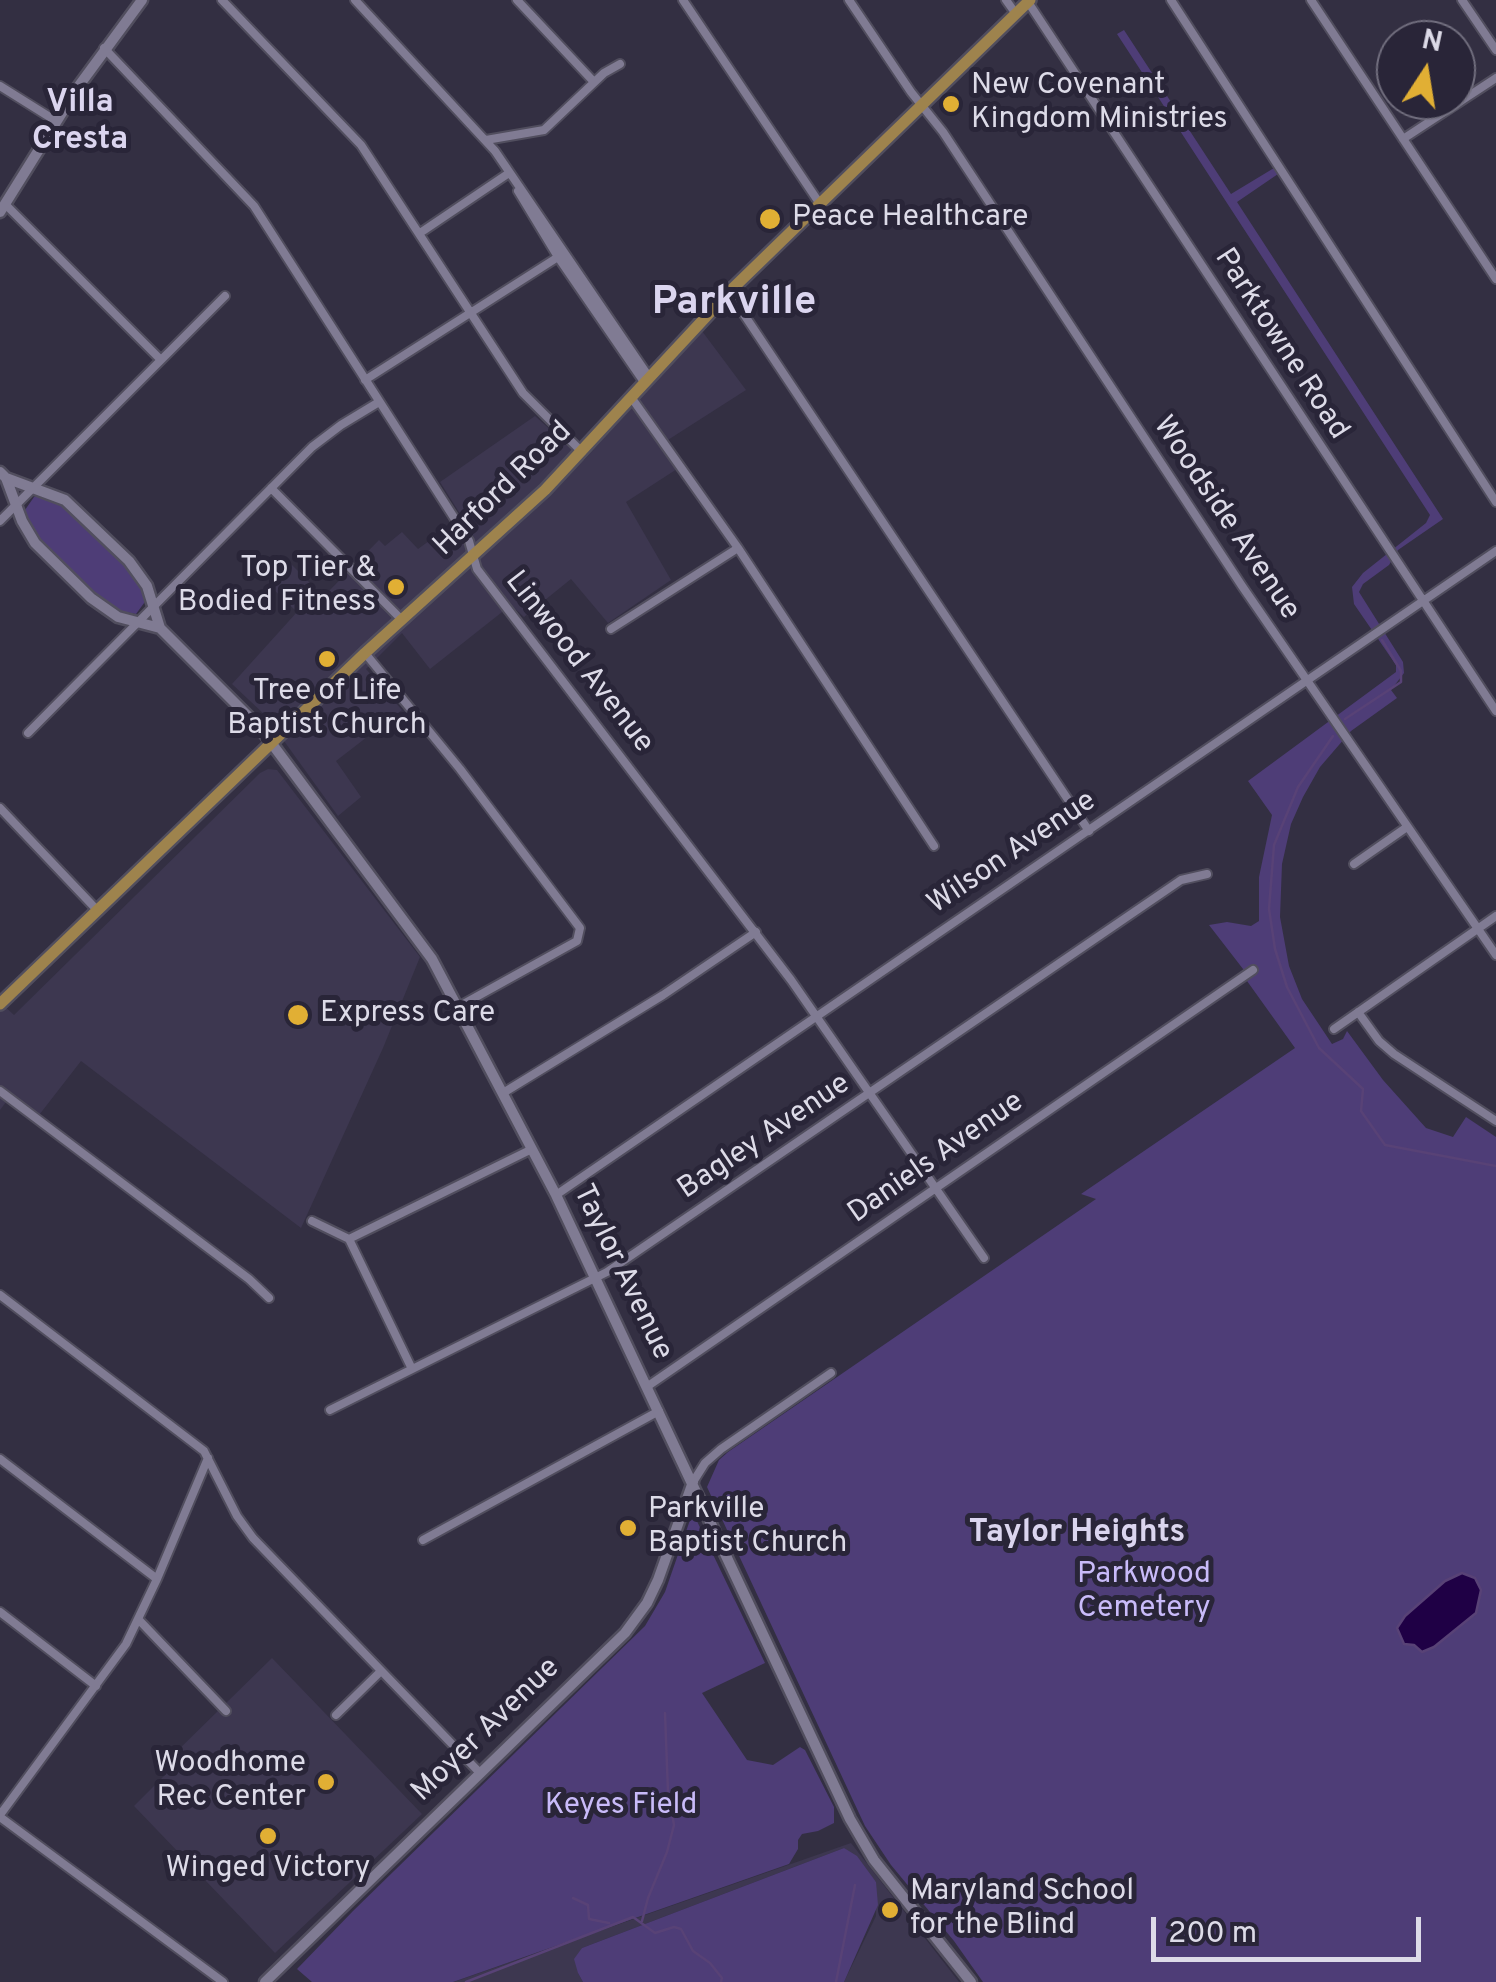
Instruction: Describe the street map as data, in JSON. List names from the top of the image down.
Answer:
{
  "streets": {
    "main road": ["Harford Road", "Taylor Avenue", "Moyer Avenue"],
    "street": [
      "Parktowne Road",
      "Woodside Avenue",
      "Linwood Avenue",
      "Wilson Avenue",
      "Bagley Avenue",
      "Daniels Avenue"
    ]
  },
  "crossings": [
    ["Parktowne Road", "Harford Road"],
    ["Parktowne Road", "Wilson Avenue"],
    ["Harford Road", "Woodside Avenue"],
    ["Harford Road", "Linwood Avenue"],
    ["Harford Road", "Taylor Avenue"],
    ["Woodside Avenue", "Wilson Avenue"],
    ["Linwood Avenue", "Wilson Avenue"],
    ["Linwood Avenue", "Bagley Avenue"],
    ["Linwood Avenue", "Daniels Avenue"],
    ["Wilson Avenue", "Taylor Avenue"],
    ["Bagley Avenue", "Taylor Avenue"],
    ["Daniels Avenue", "Taylor Avenue"],
    ["Taylor Avenue", "Moyer Avenue"]
  ],
  "districts": ["Villa Cresta", "Parkville", "Taylor Heights"],
  "parks": ["Parkwood Cemetery", "Keyes Field"],
  "places": [
    "New Covenant Kingdom Ministries",
    "Peace Healthcare",
    "Top Tier & Bodied Fitness",
    "Tree of Life Baptist Church",
    "Express Care",
    "Parkville Baptist Church",
    "Woodhome Rec Center",
    "Winged Victory",
    "Maryland School for the Blind"
  ],
  "scale_bar": "200 m",
  "north": "top"
}
